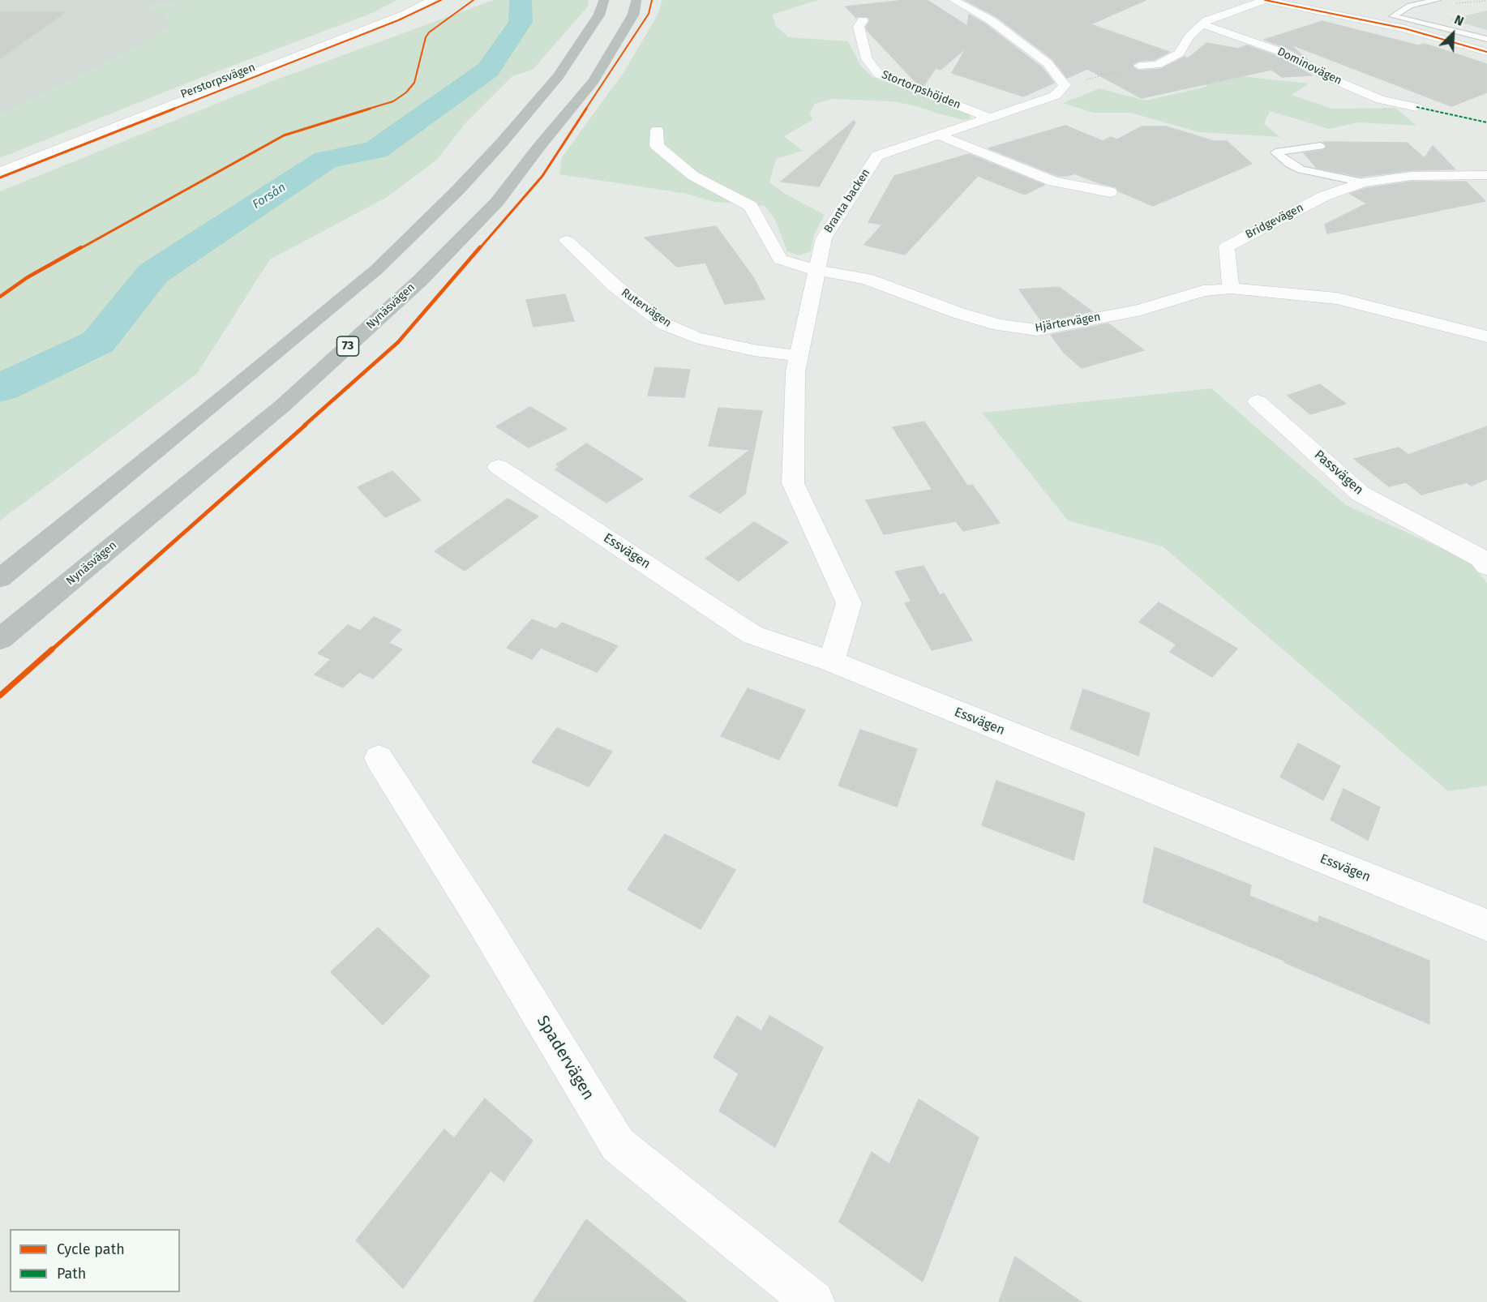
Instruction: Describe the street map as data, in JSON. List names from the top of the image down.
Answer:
{
  "streets": {
    "highway": ["Nynäsvägen", "73"],
    "street": [
      "Dominovägen",
      "Perstorpsvägen",
      "Stortorpshöjden",
      "Branta backen",
      "Bridgevägen",
      "Rutervägen",
      "Hjärtervägen",
      "Passvägen",
      "Essvägen",
      "Spadervägen"
    ]
  },
  "crossings": [
    ["Stortorpshöjden", "Branta backen"],
    ["Branta backen", "Rutervägen"],
    ["Branta backen", "Hjärtervägen"],
    ["Branta backen", "Essvägen"],
    ["Bridgevägen", "Hjärtervägen"]
  ],
  "water": ["Forsån"],
  "legend": ["Cycle path", "Path"],
  "north": "top right"
}
